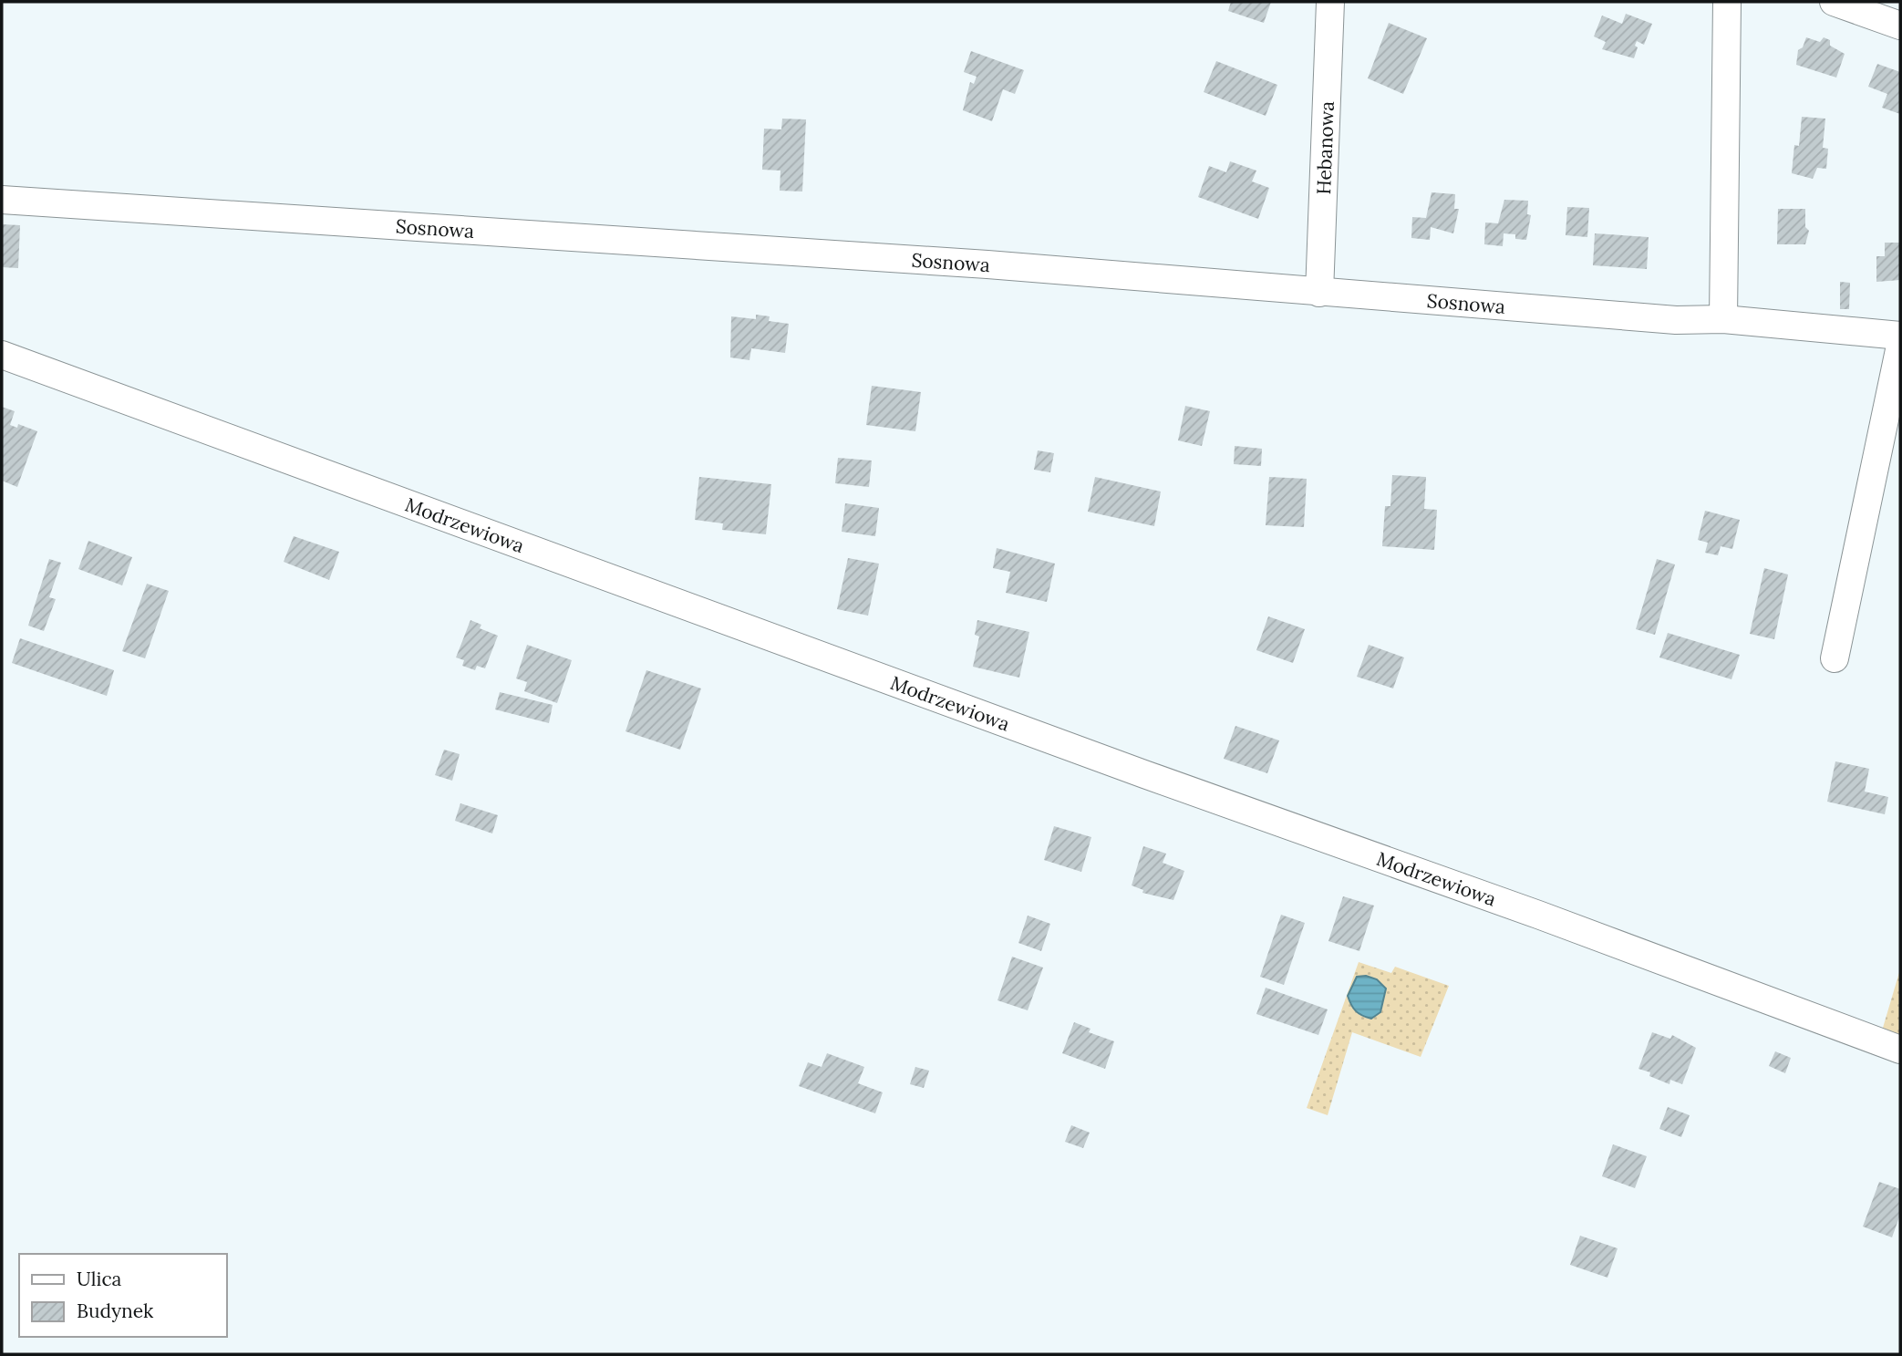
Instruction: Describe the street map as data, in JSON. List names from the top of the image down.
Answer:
{
  "streets": {
    "street": ["Hebanowa", "Sosnowa", "Modrzewiowa"]
  },
  "crossings": [
    ["Hebanowa", "Sosnowa"]
  ],
  "legend": ["Ulica", "Budynek"]
}
